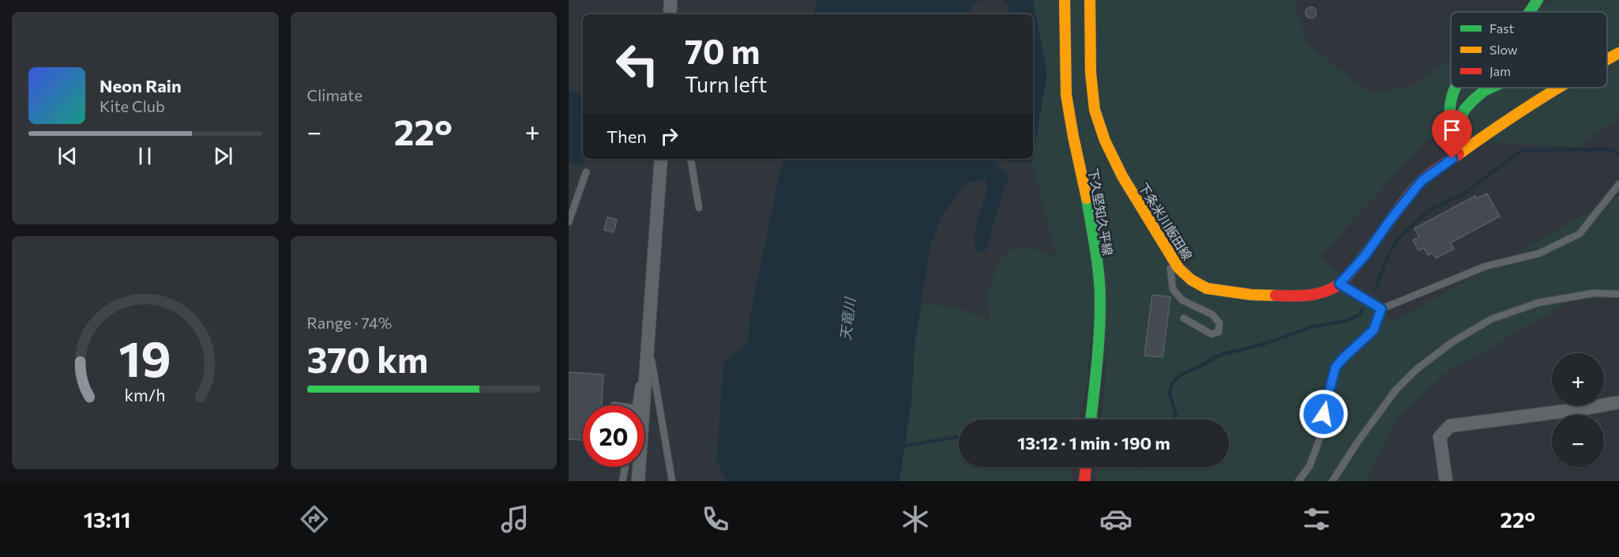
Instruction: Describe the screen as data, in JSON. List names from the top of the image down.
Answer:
{
  "streets": {
    "main road": ["下久堅知久平線", "下条米川飯田線"]
  },
  "water": ["天竜川"],
  "legend": ["Fast", "Slow", "Jam"],
  "page": {
    "tile": [
      "Climate",
      ["Range · 74%", "370 km"]
    ],
    "turn": ["70 m", "Turn left"],
    "song": ["Neon Rain", "Kite Club"],
    "heat": ["−", "22°", "+"],
    "then": "Then",
    "map_buttons": ["+", "−"],
    "limit": "20",
    "trip": "13:12 · 1 min · 190 m",
    "tabs": ["13:11", "22°"],
    "gauge": ["19", "km/h"]
  }
}
